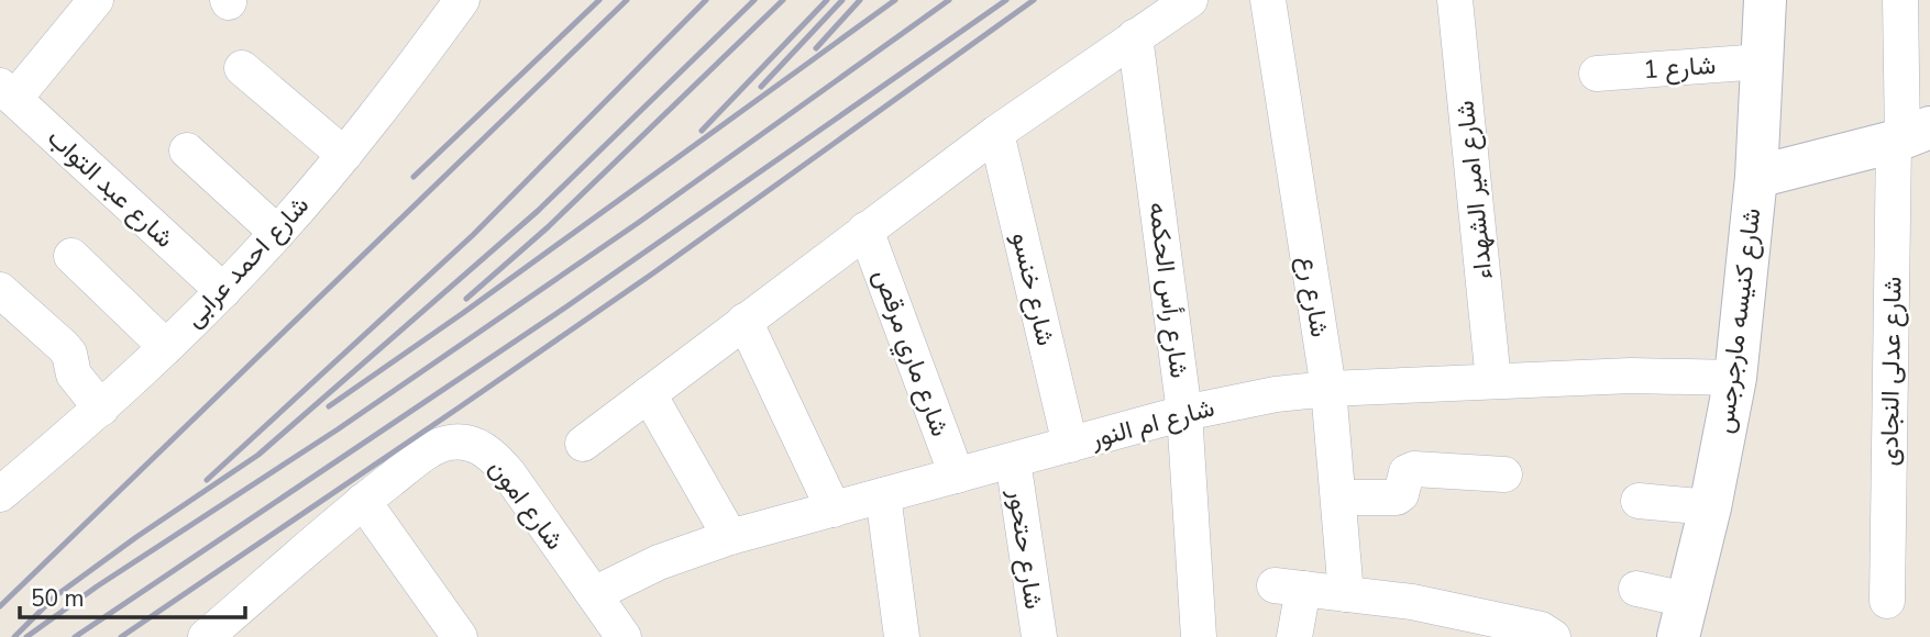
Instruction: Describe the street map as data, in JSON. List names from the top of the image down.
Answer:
{
  "streets": {
    "street": [
      "شارع 1",
      "شارع عبد التواب",
      "شارع امير الشهداء",
      "شارع احمد عرابى",
      "شارع خنسو",
      "شارع رأس الحكمه",
      "شارع رع",
      "شارع كنيسه مارجرجس",
      "شارع ماري مرقص",
      "شارع عدلى النجادى",
      "شارع ام النور",
      "شارع امون",
      "شارع حتحور"
    ]
  },
  "crossings": [
    ["شارع 1", "شارع كنيسه مارجرجس"],
    ["شارع عبد التواب", "شارع احمد عرابى"],
    ["شارع امير الشهداء", "شارع ام النور"],
    ["شارع خنسو", "شارع ام النور"],
    ["شارع رأس الحكمه", "شارع ام النور"],
    ["شارع رع", "شارع ام النور"],
    ["شارع كنيسه مارجرجس", "شارع ام النور"],
    ["شارع ماري مرقص", "شارع ام النور"],
    ["شارع ام النور", "شارع امون"],
    ["شارع ام النور", "شارع حتحور"]
  ],
  "scale_bar": "50 m"
}
